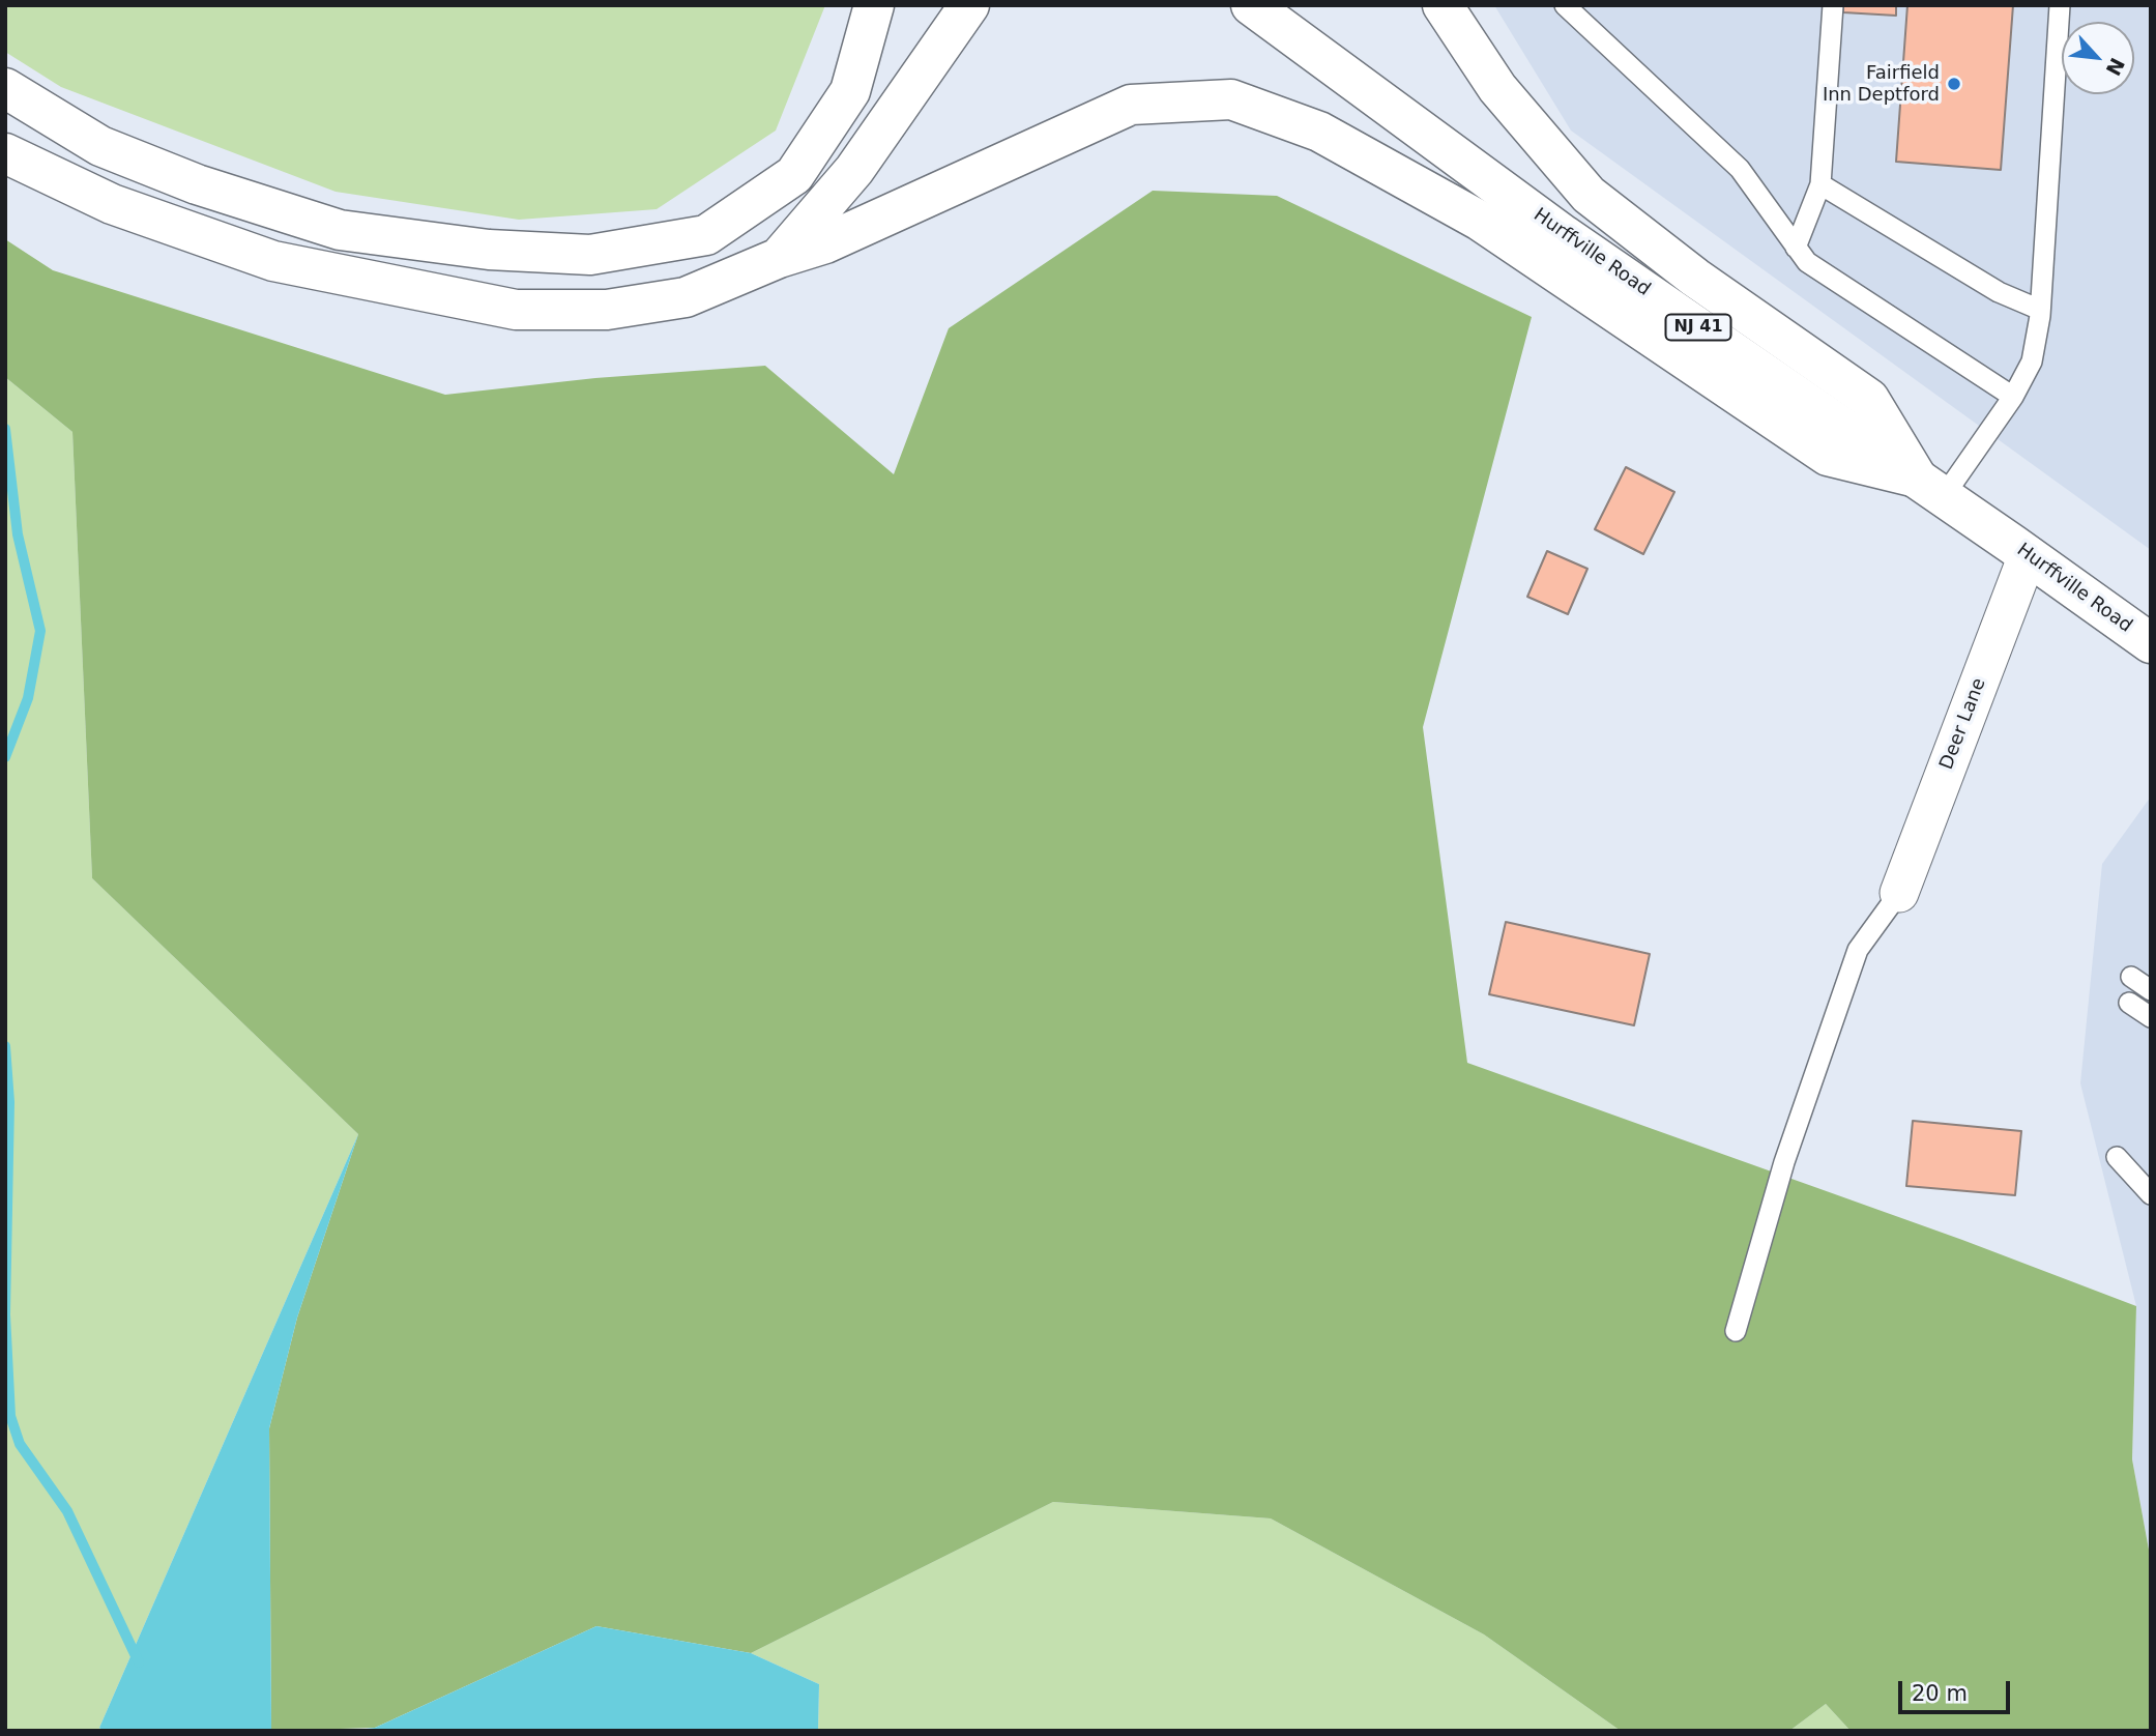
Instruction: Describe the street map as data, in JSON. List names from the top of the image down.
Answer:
{
  "streets": {
    "main road": ["Hurffville Road", "NJ 41"],
    "street": ["Deer Lane"]
  },
  "crossings": [
    ["Hurffville Road", "Deer Lane"]
  ],
  "places": ["Fairfield Inn Deptford"],
  "scale_bar": "20 m",
  "north": "bottom right"
}
